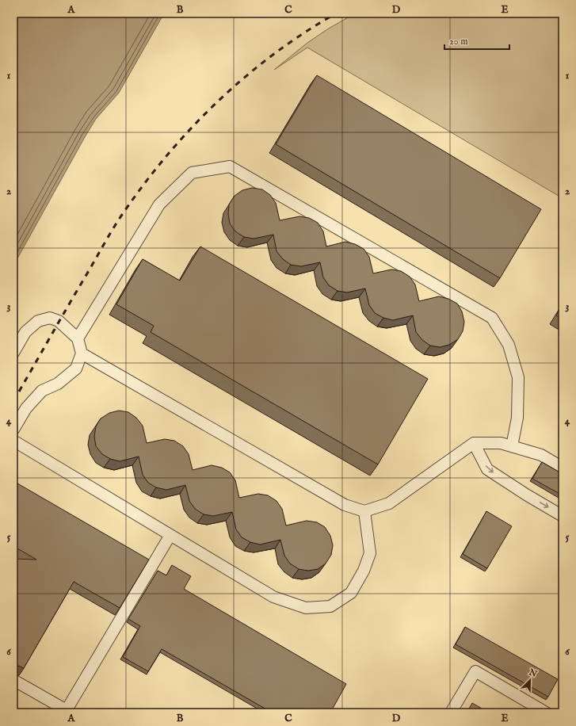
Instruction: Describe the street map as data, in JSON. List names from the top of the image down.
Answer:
{
  "scale_bar": "20 m",
  "north": "top right",
  "grid": {
    "columns": [
      "A",
      "B",
      "C",
      "D",
      "E"
    ],
    "rows": [
      "1",
      "2",
      "3",
      "4",
      "5",
      "6"
    ]
  }
}
